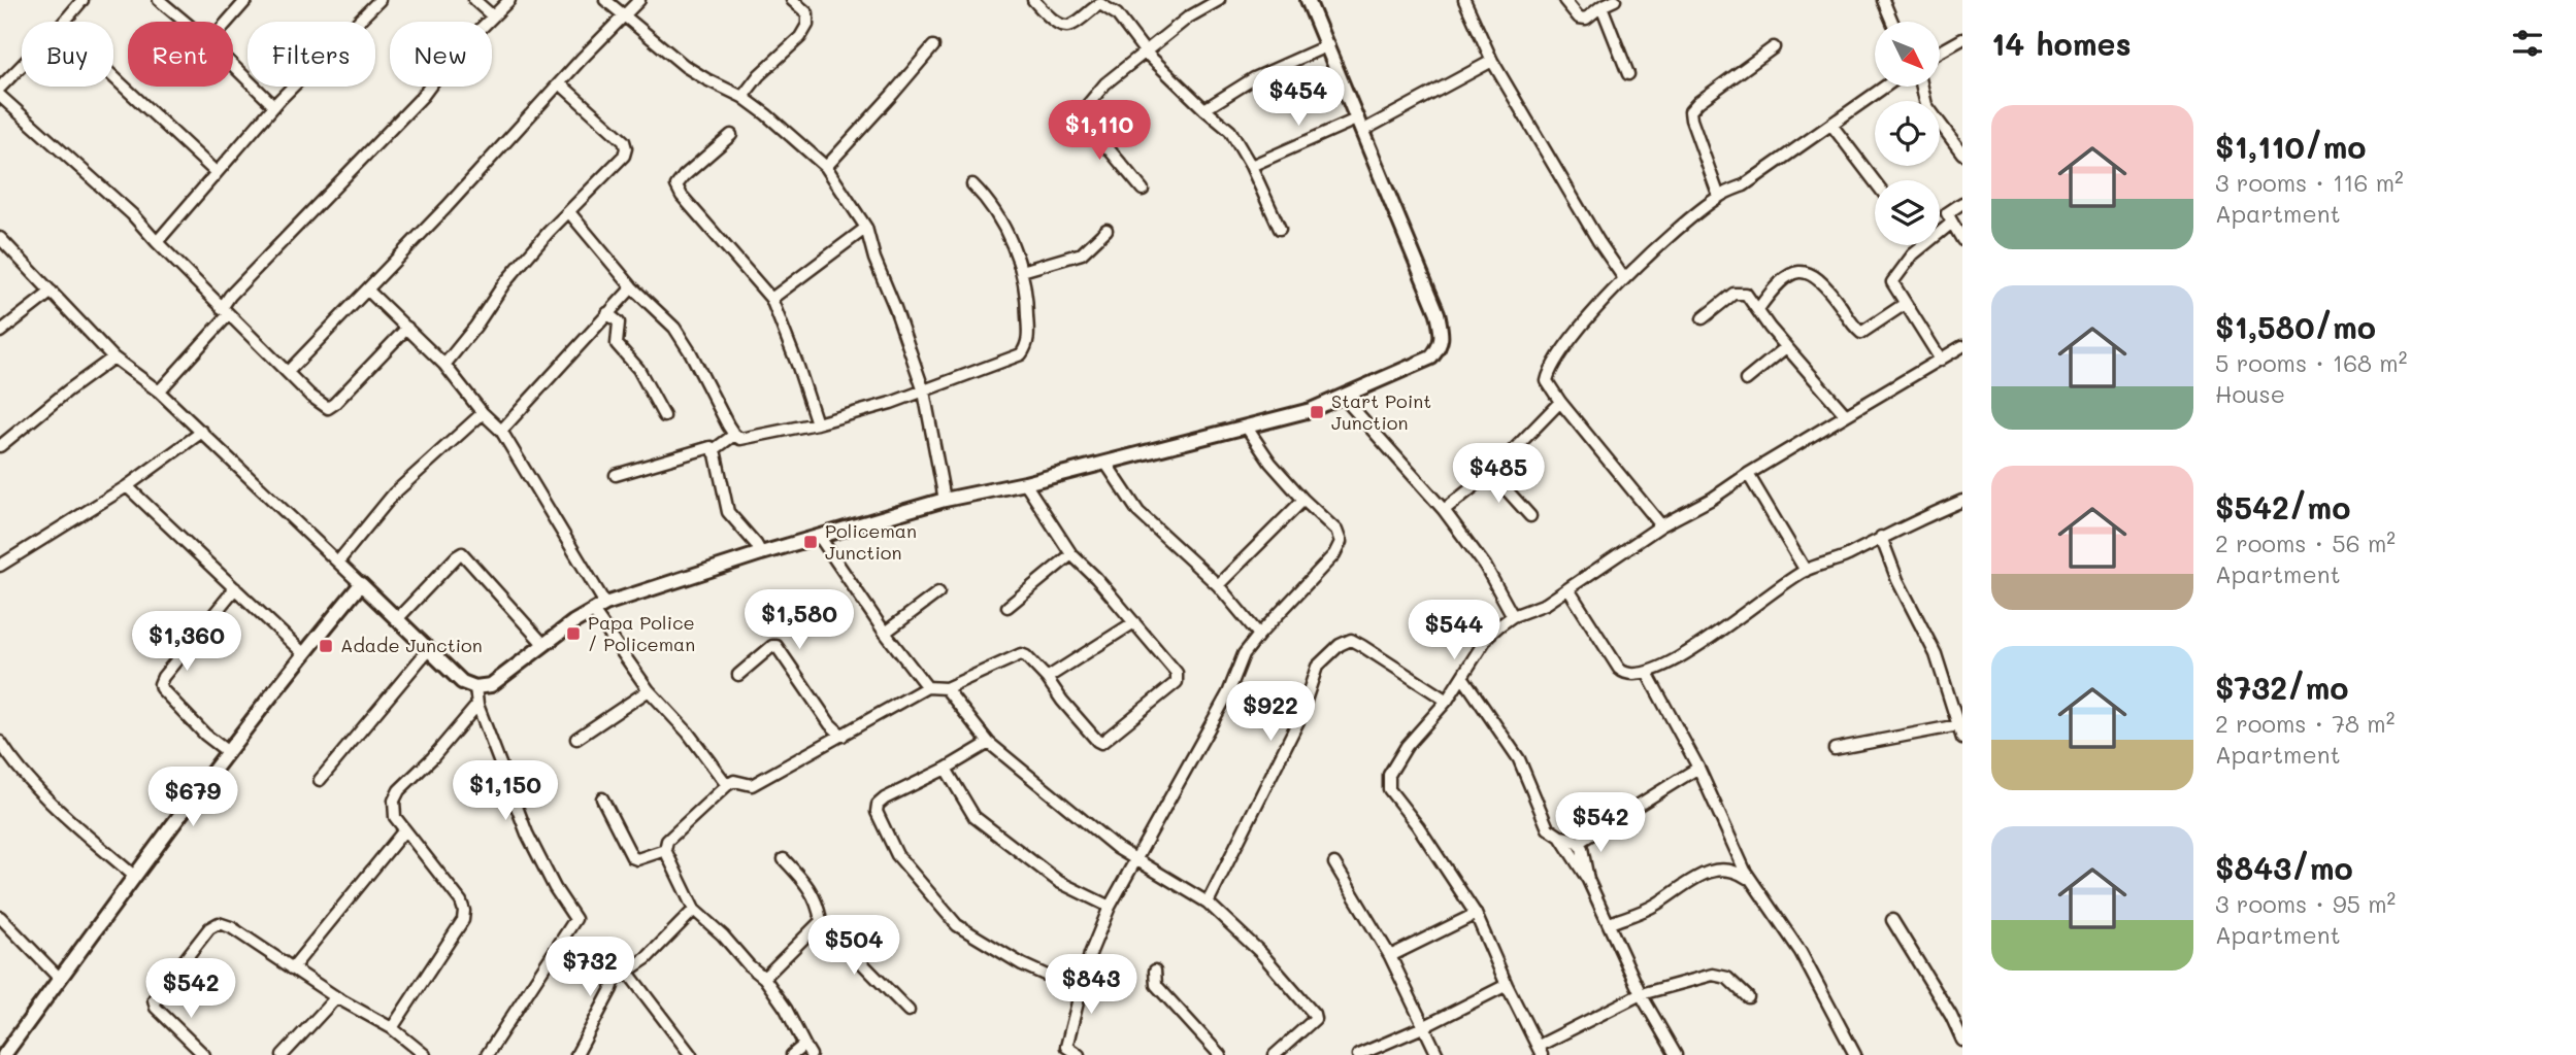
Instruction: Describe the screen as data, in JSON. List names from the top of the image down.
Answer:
{
  "places": {
    "transit": [
      "Start Point Junction",
      "Policeman Junction",
      "Papa Police / Policeman",
      "Adade Junction"
    ]
  },
  "north": "bottom right",
  "page": {
    "heading": "14 homes",
    "chip": [
      "Buy",
      "Rent",
      "Filters",
      "New"
    ],
    "price": [
      "$454",
      "$1,110",
      "$485",
      "$1,580",
      "$544",
      "$1,360",
      "$922",
      "$1,150",
      "$679",
      "$542",
      "$504",
      "$732",
      "$843",
      "$542"
    ],
    "list": [
      {
        "name": "$1,110/mo",
        "note": "3 rooms · 116 m² · Apartment"
      },
      {
        "name": "$1,580/mo",
        "note": "5 rooms · 168 m² · House"
      },
      {
        "name": "$542/mo",
        "note": "2 rooms · 56 m² · Apartment"
      },
      {
        "name": "$732/mo",
        "note": "2 rooms · 78 m² · Apartment"
      },
      {
        "name": "$843/mo",
        "note": "3 rooms · 95 m² · Apartment"
      }
    ]
  }
}
